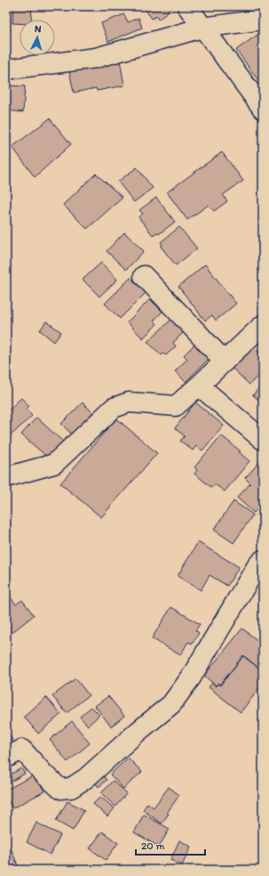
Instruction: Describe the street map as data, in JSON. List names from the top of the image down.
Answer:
{
  "scale_bar": "20 m",
  "north": "top"
}
